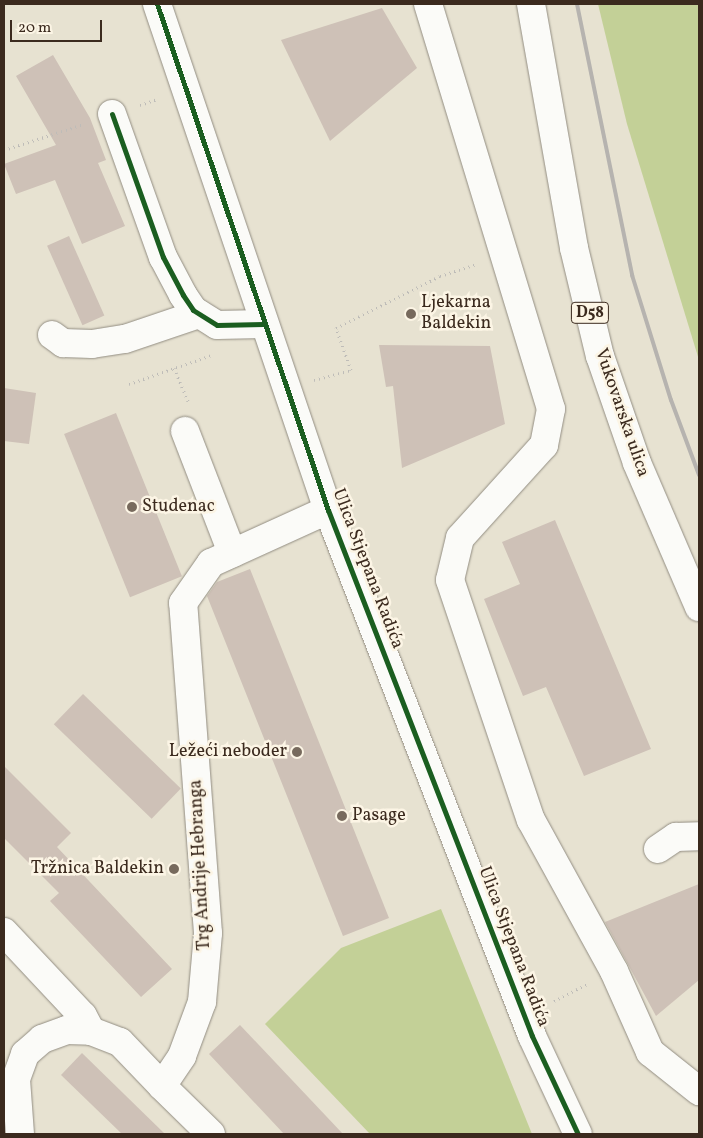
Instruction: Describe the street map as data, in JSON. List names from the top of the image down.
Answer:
{
  "streets": {
    "main road": [
      "D58",
      "Vukovarska ulica",
      "Ulica Stjepana Radića",
      "Trg Andrije Hebranga"
    ]
  },
  "crossings": [
    ["Ulica Stjepana Radića", "Trg Andrije Hebranga"]
  ],
  "places": [
    "Ljekarna Baldekin",
    "Studenac",
    "Ležeći neboder",
    "Pasage",
    "Tržnica Baldekin"
  ],
  "scale_bar": "20 m"
}
